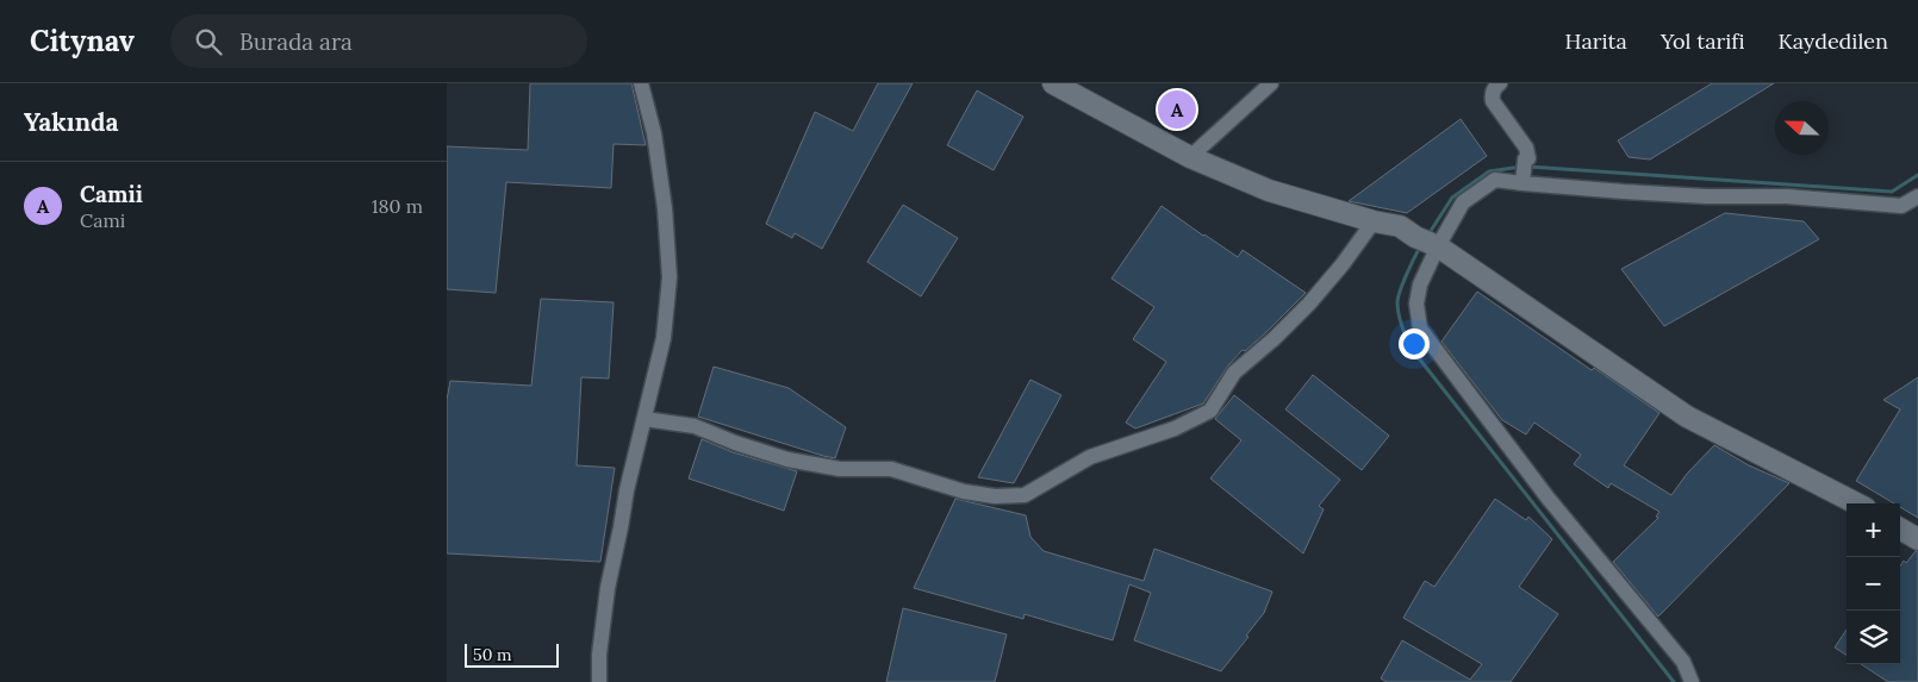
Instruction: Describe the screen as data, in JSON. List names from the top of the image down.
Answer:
{
  "scale_bar": "50 m",
  "north": "left",
  "page": {
    "header": "Citynav",
    "search": "Burada ara",
    "nav": ["Harita", "Yol tarifi", "Kaydedilen"],
    "heading": "Yakında",
    "pins": "A",
    "list": [
      {
        "mark": "A",
        "name": "Camii",
        "note": "Cami",
        "value": "180 m"
      }
    ],
    "map_buttons": ["+", "−"],
    "scale": "50 m"
  }
}
